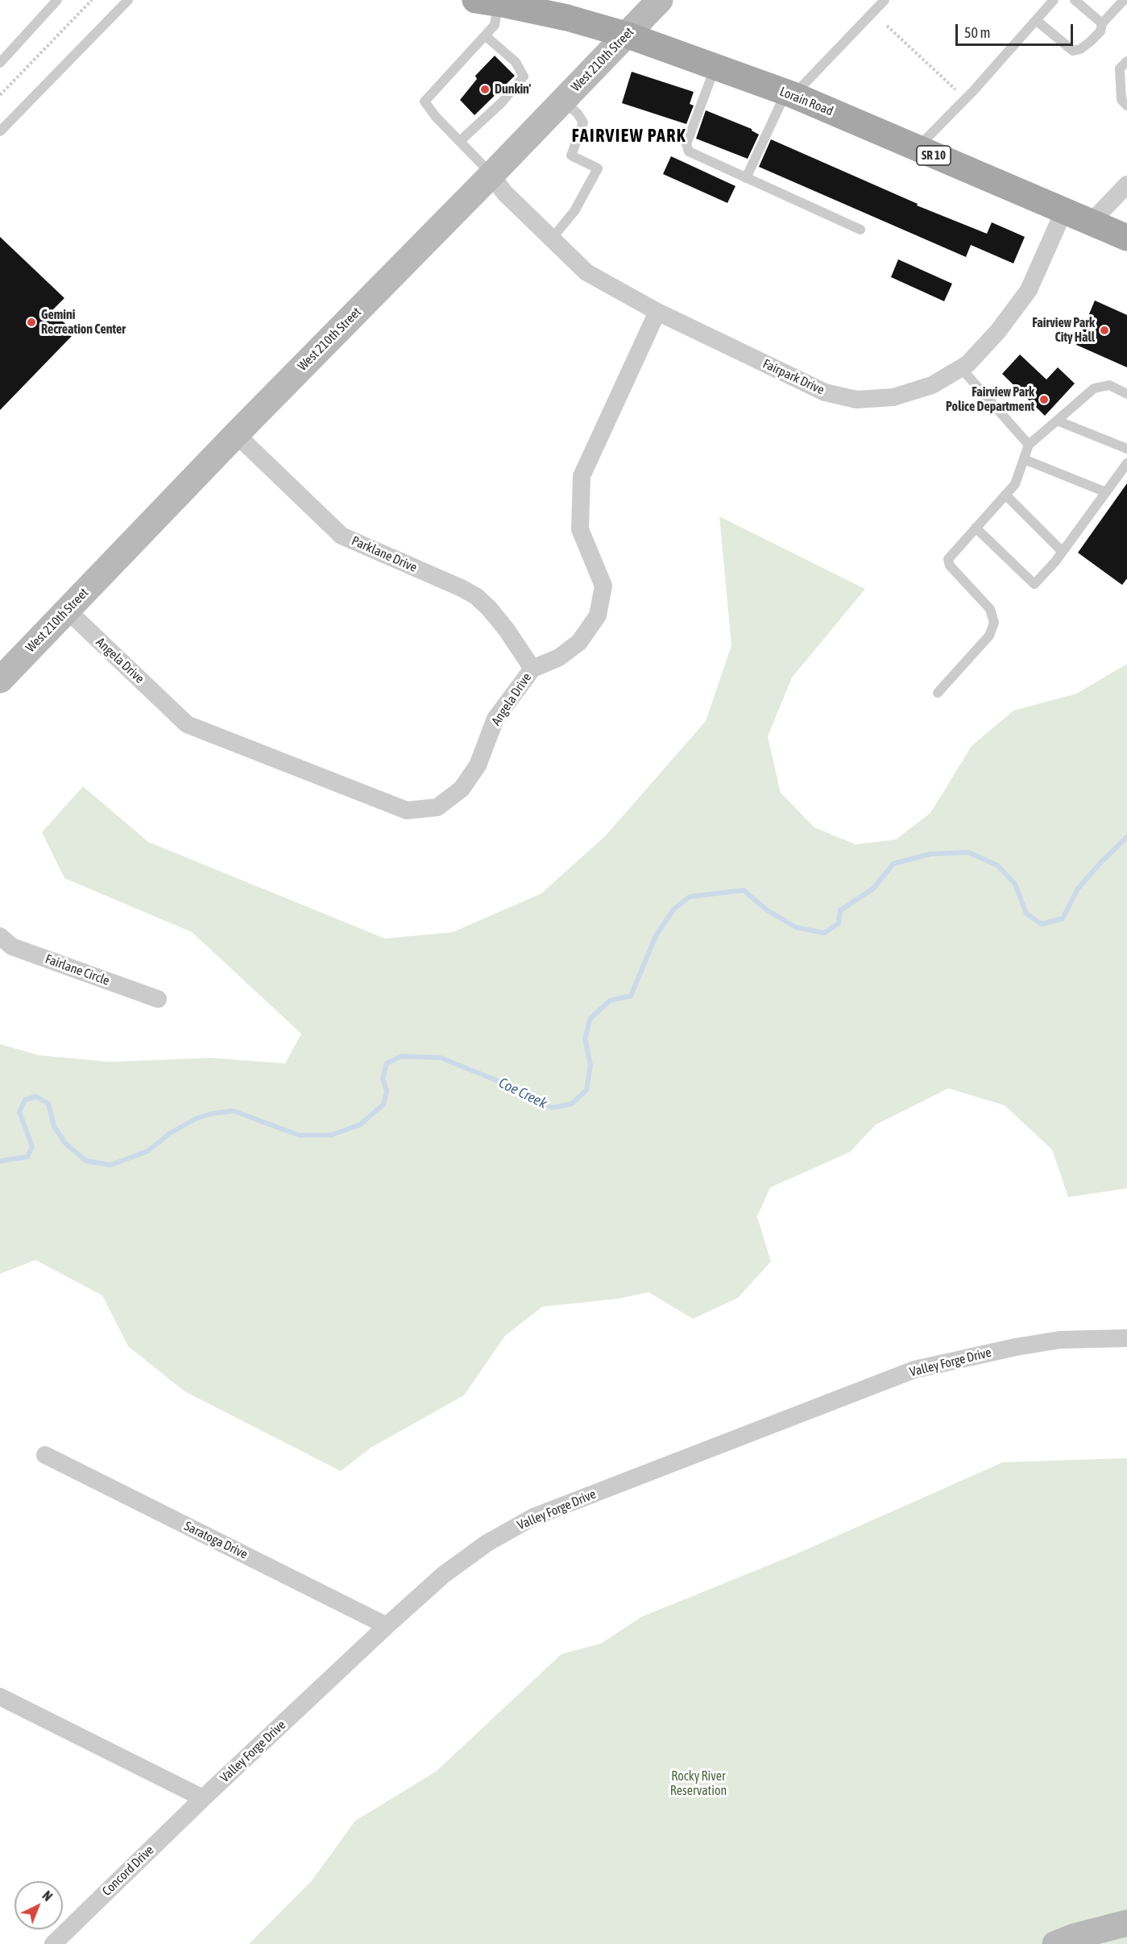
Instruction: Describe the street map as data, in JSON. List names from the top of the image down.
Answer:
{
  "streets": {
    "main road": ["Lorain Road", "SR 10"],
    "street": [
      "West 210th Street",
      "Fairpark Drive",
      "Parklane Drive",
      "Angela Drive",
      "Fairlane Circle",
      "Valley Forge Drive",
      "Saratoga Drive",
      "Concord Drive"
    ]
  },
  "crossings": [
    ["West 210th Street", "Lorain Road"],
    ["West 210th Street", "Fairpark Drive"],
    ["West 210th Street", "Parklane Drive"],
    ["West 210th Street", "Angela Drive"],
    ["Lorain Road", "Fairpark Drive"],
    ["Fairpark Drive", "Angela Drive"],
    ["Parklane Drive", "Angela Drive"],
    ["Valley Forge Drive", "Saratoga Drive"],
    ["Valley Forge Drive", "Concord Drive"]
  ],
  "districts": ["FAIRVIEW PARK"],
  "water": ["Coe Creek"],
  "parks": ["Rocky River Reservation"],
  "places": [
    "Dunkin'",
    "Gemini Recreation Center",
    "Fairview Park City Hall",
    "Fairview Park Police Department"
  ],
  "scale_bar": "50 m",
  "north": "top right"
}
